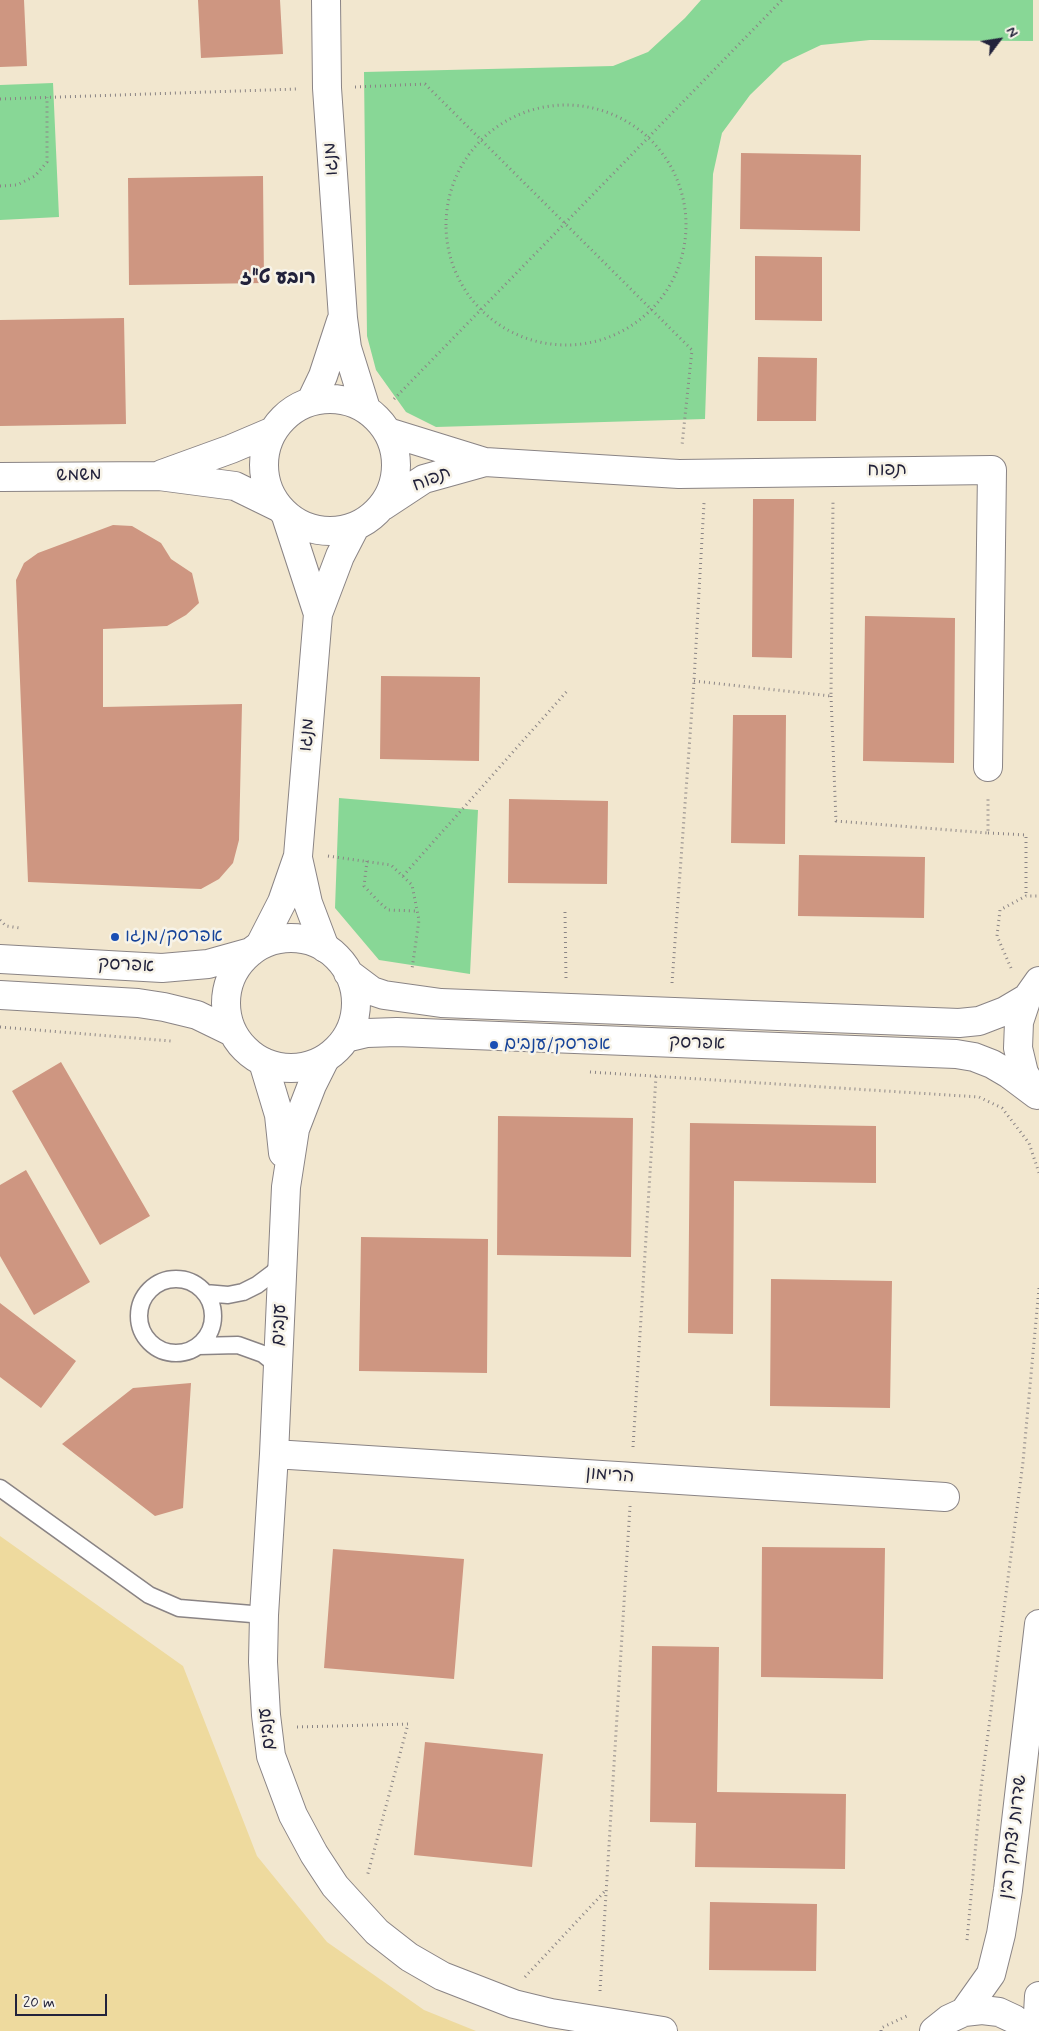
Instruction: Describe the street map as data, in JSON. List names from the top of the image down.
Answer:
{
  "streets": {
    "street": [
      "מנגו",
      "תפוח",
      "משמש",
      "אפרסק",
      "ענבים",
      "הרימון",
      "שדרות יצחק רבין"
    ]
  },
  "crossings": [
    ["מנגו", "תפוח"],
    ["מנגו", "משמש"],
    ["מנגו", "אפרסק"],
    ["מנגו", "ענבים"],
    ["תפוח", "משמש"],
    ["אפרסק", "ענבים"],
    ["ענבים", "הרימון"]
  ],
  "districts": ["רובע ט\"ז"],
  "places": ["אפרסק/מנגו", "אפרסק/ענבים"],
  "scale_bar": "20 m",
  "north": "top right"
}
